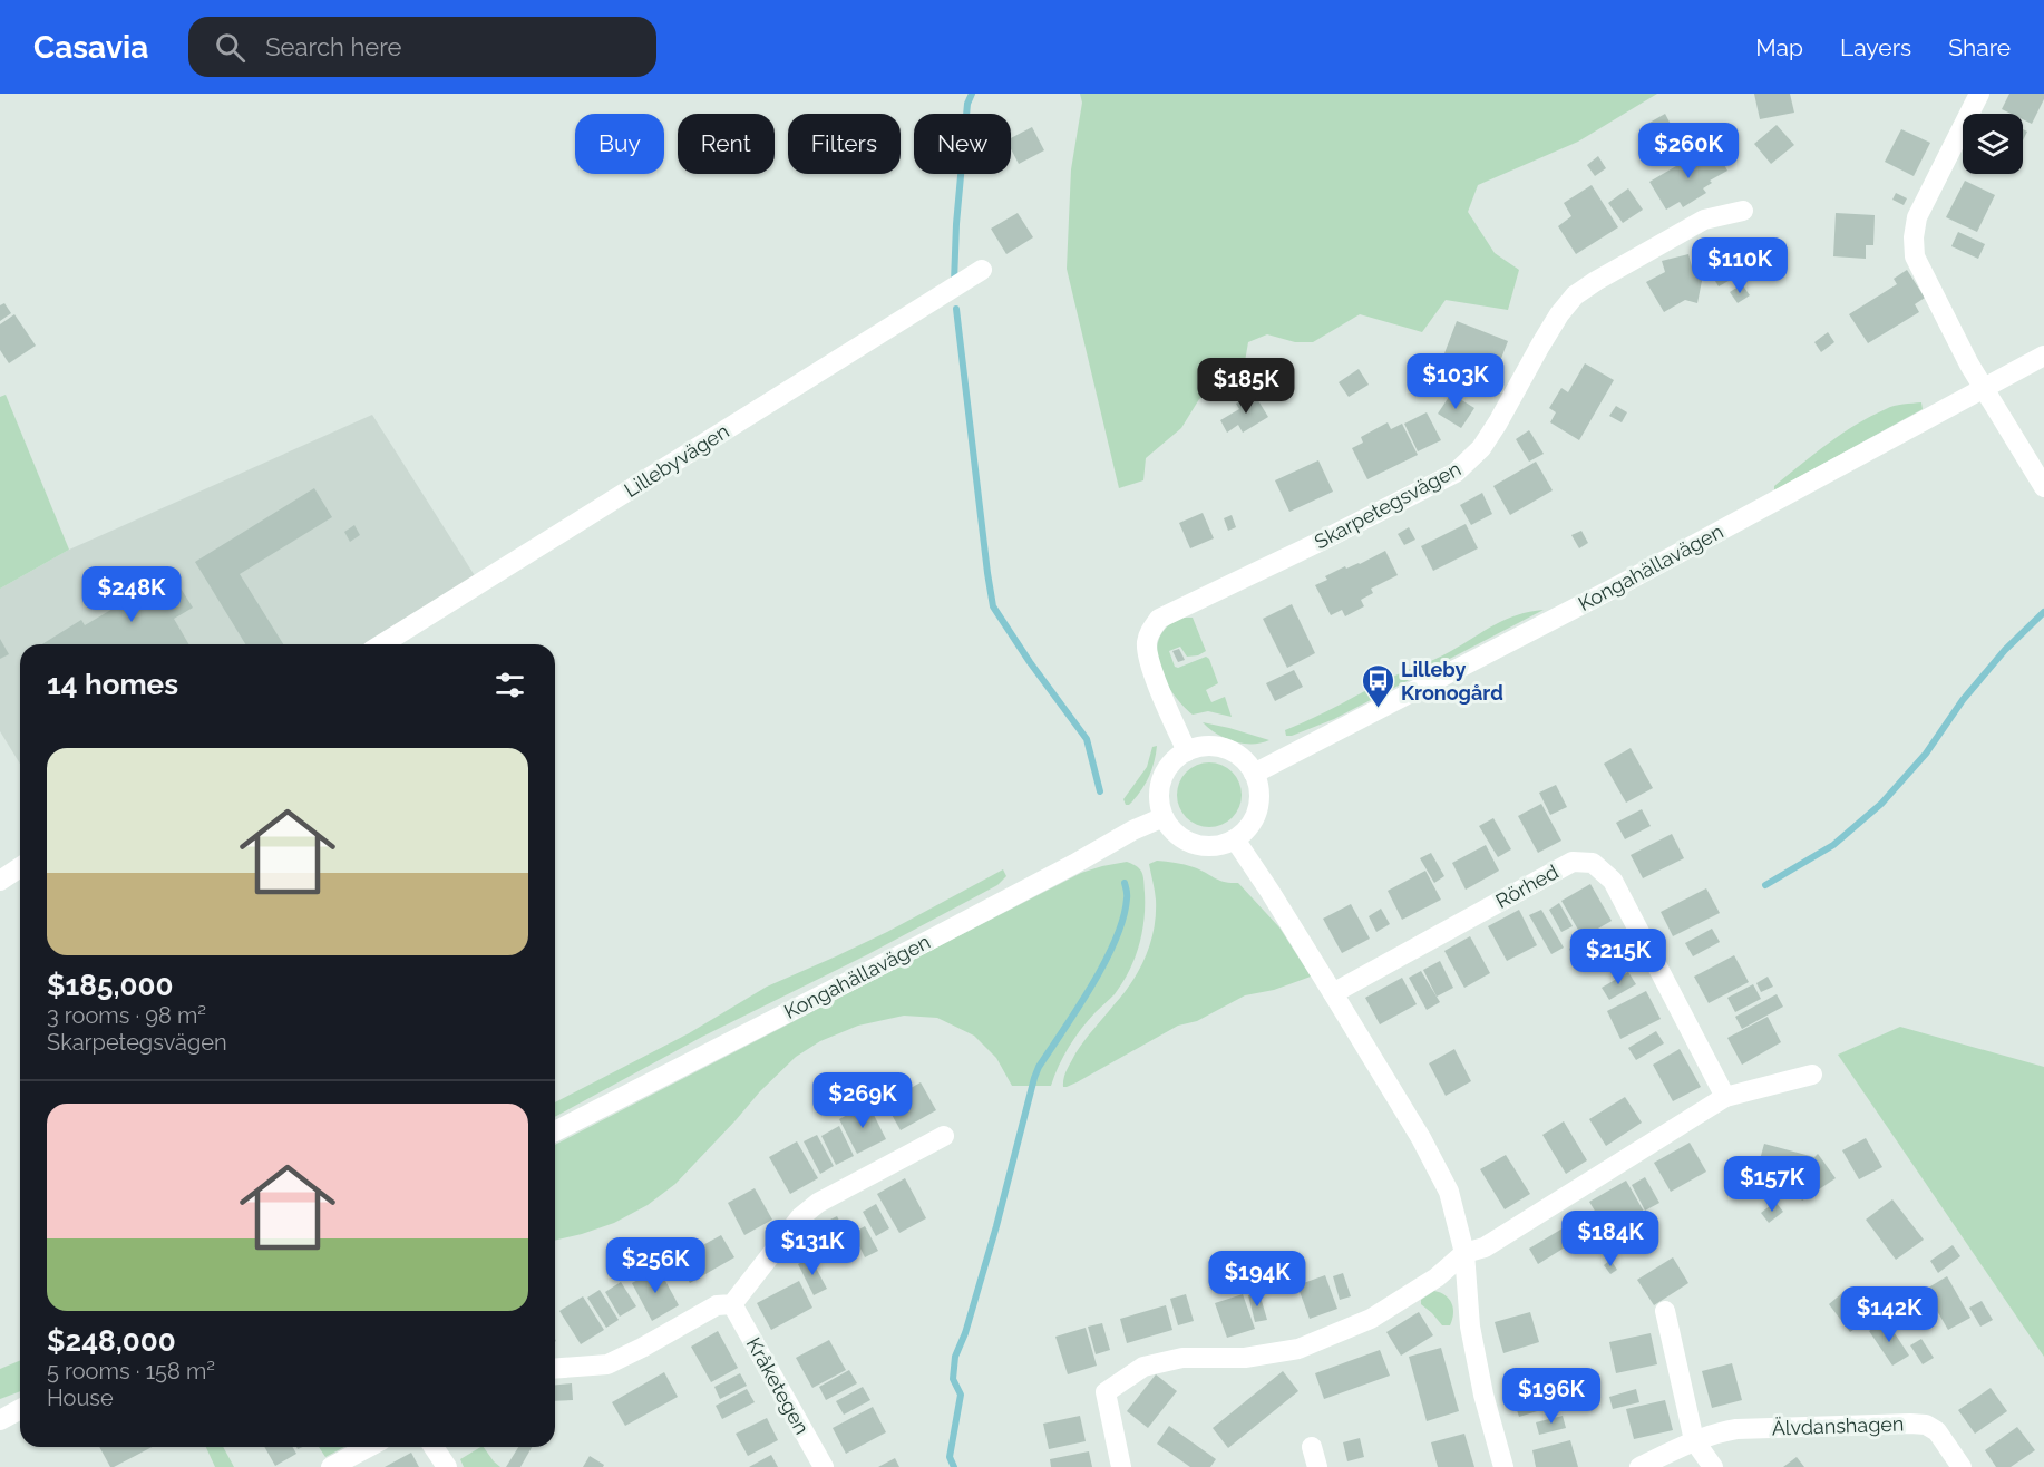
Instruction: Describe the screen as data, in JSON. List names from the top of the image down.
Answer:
{
  "streets": {
    "street": [
      "Lillebyvägen",
      "Skarpetegsvägen",
      "Kongahällavägen",
      "Rörhed",
      "Kråketegen",
      "Älvdanshagen"
    ]
  },
  "crossings": [
    ["Skarpetegsvägen", "Kongahällavägen"]
  ],
  "places": {
    "bus stop": ["Lilleby Kronogård"]
  },
  "page": {
    "header": "Casavia",
    "search": "Search here",
    "nav": ["Map", "Layers", "Share"],
    "chip": [
      "Buy",
      "Rent",
      "Filters",
      "New"
    ],
    "price": [
      "$260K",
      "$110K",
      "$103K",
      "$185K",
      "$248K",
      "$215K",
      "$269K",
      "$157K",
      "$184K",
      "$131K",
      "$256K",
      "$194K",
      "$142K",
      "$196K"
    ],
    "heading": "14 homes",
    "list": [
      {
        "name": "$185,000",
        "note": "3 rooms · 98 m² · Skarpetegsvägen"
      },
      {
        "name": "$248,000",
        "note": "5 rooms · 158 m² · House"
      }
    ]
  }
}
